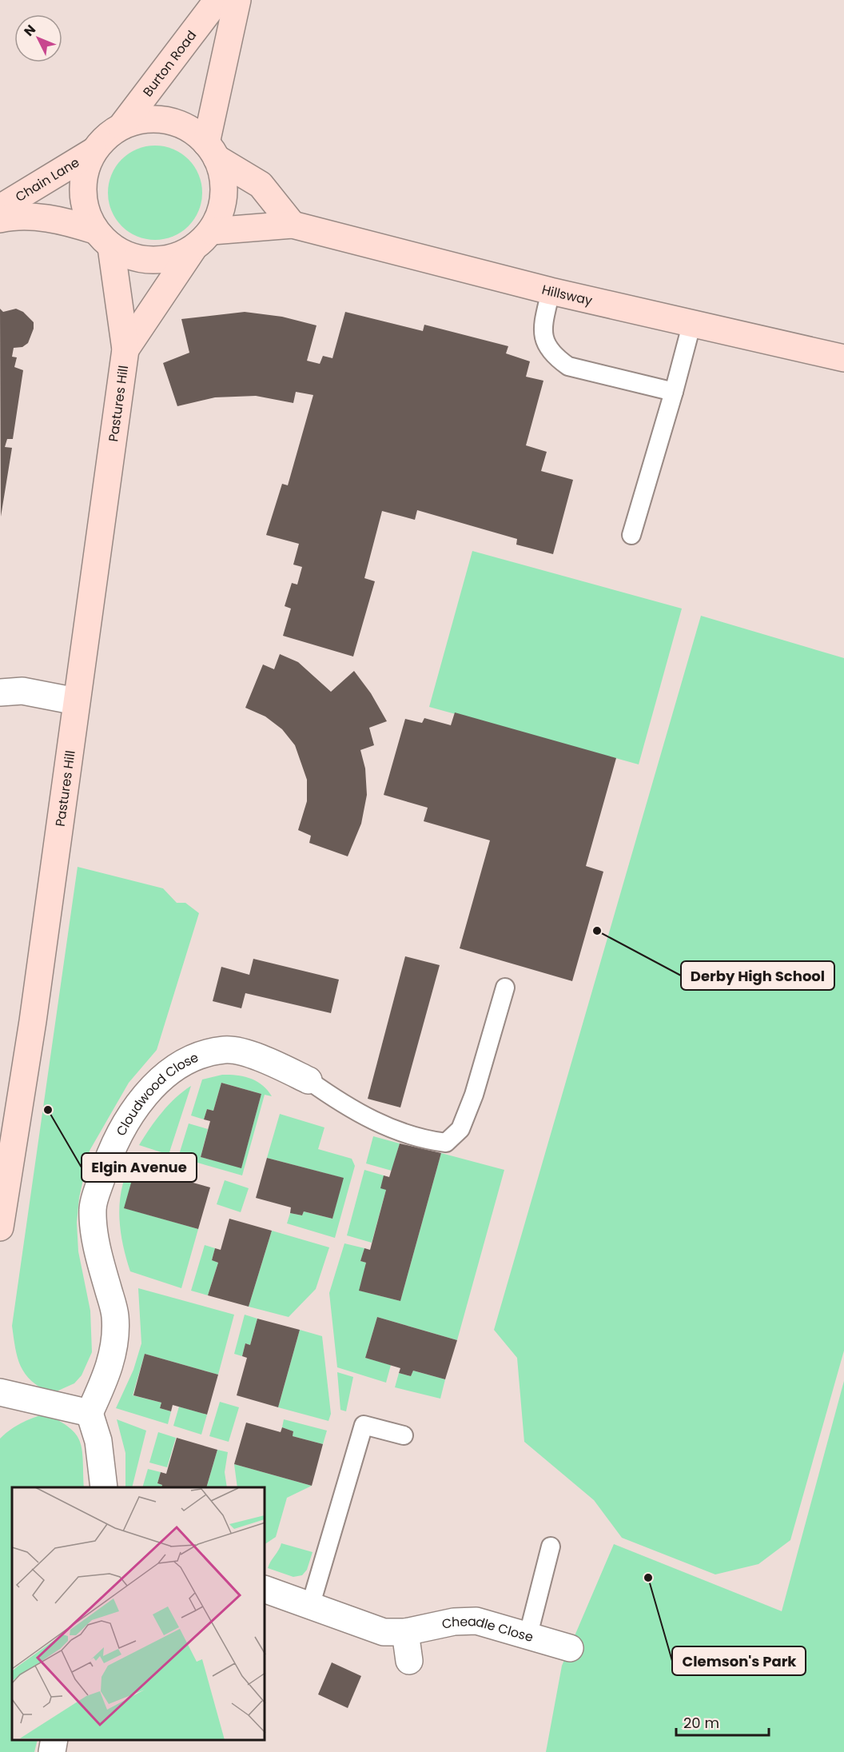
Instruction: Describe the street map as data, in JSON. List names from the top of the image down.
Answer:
{
  "streets": {
    "street": [
      "Burton Road",
      "Chain Lane",
      "Hillsway",
      "Pastures Hill",
      "Cloudwood Close",
      "Cheadle Close"
    ]
  },
  "crossings": [
    ["Burton Road", "Chain Lane"],
    ["Burton Road", "Hillsway"],
    ["Burton Road", "Pastures Hill"],
    ["Chain Lane", "Hillsway"],
    ["Chain Lane", "Pastures Hill"],
    ["Hillsway", "Pastures Hill"]
  ],
  "places": ["Derby High School", "Elgin Avenue", "Clemson's Park"],
  "scale_bar": "20 m",
  "north": "top left"
}
